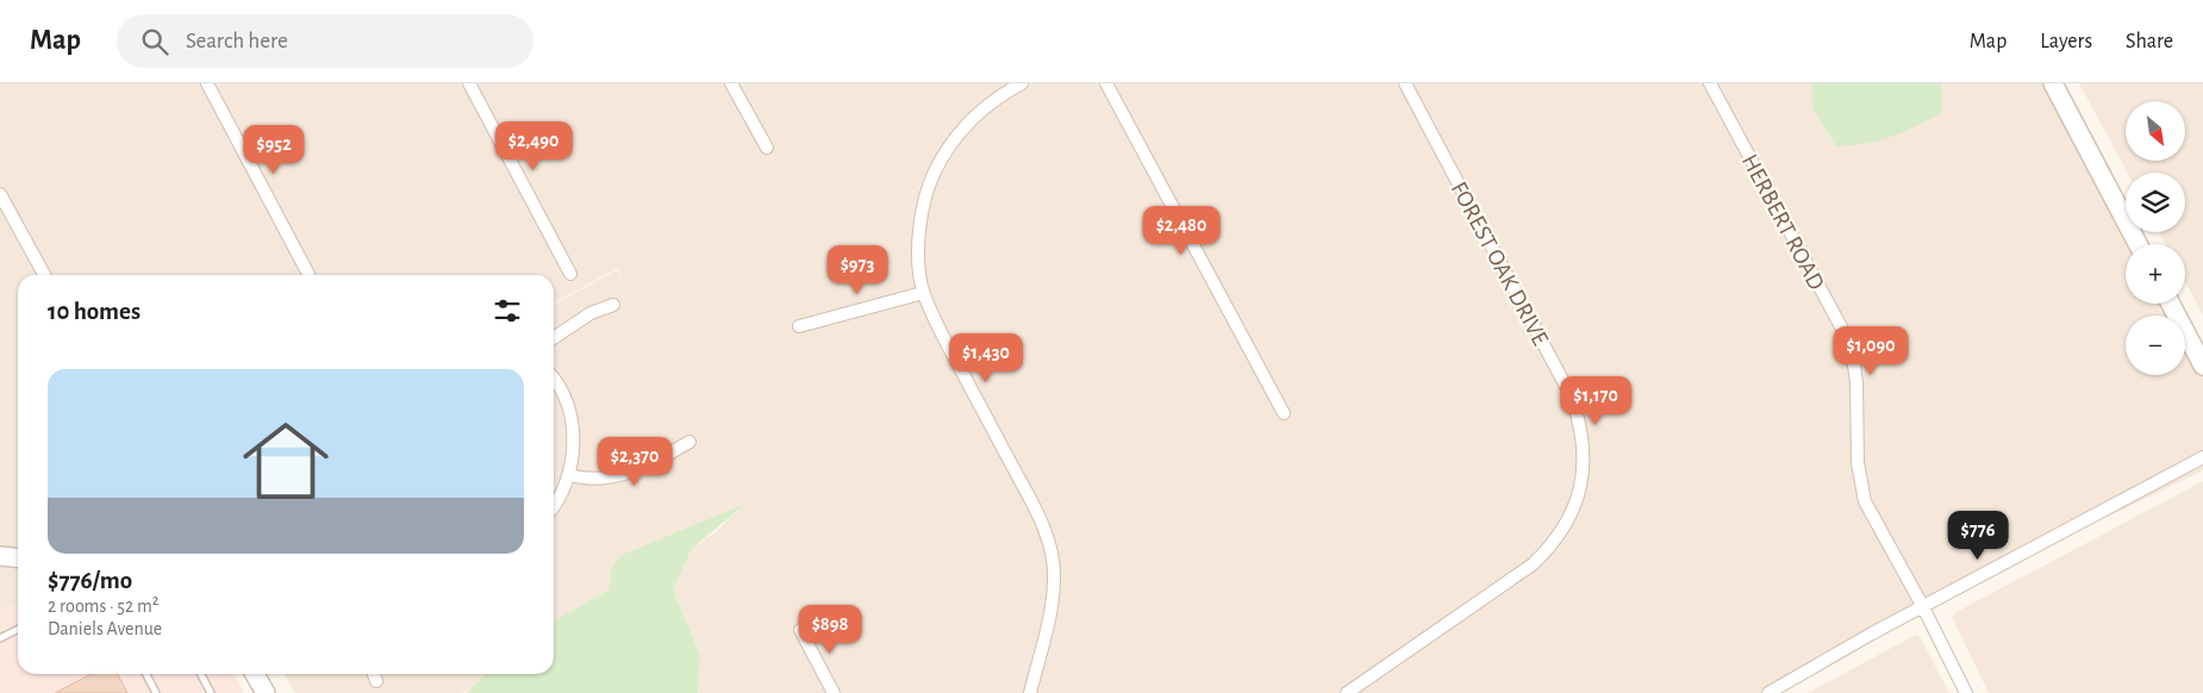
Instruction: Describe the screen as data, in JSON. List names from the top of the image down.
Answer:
{
  "streets": {
    "street": ["HERBERT ROAD", "FOREST OAK DRIVE"]
  },
  "north": "bottom right",
  "page": {
    "header": "Map",
    "search": "Search here",
    "nav": ["Map", "Layers", "Share"],
    "map_buttons": ["+", "−"],
    "price": [
      "$2,490",
      "$952",
      "$2,480",
      "$973",
      "$1,090",
      "$1,430",
      "$1,170",
      "$2,370",
      "$776",
      "$898"
    ],
    "heading": "10 homes",
    "list": [
      {
        "name": "$776/mo",
        "note": "2 rooms · 52 m² · Daniels Avenue"
      }
    ]
  }
}
